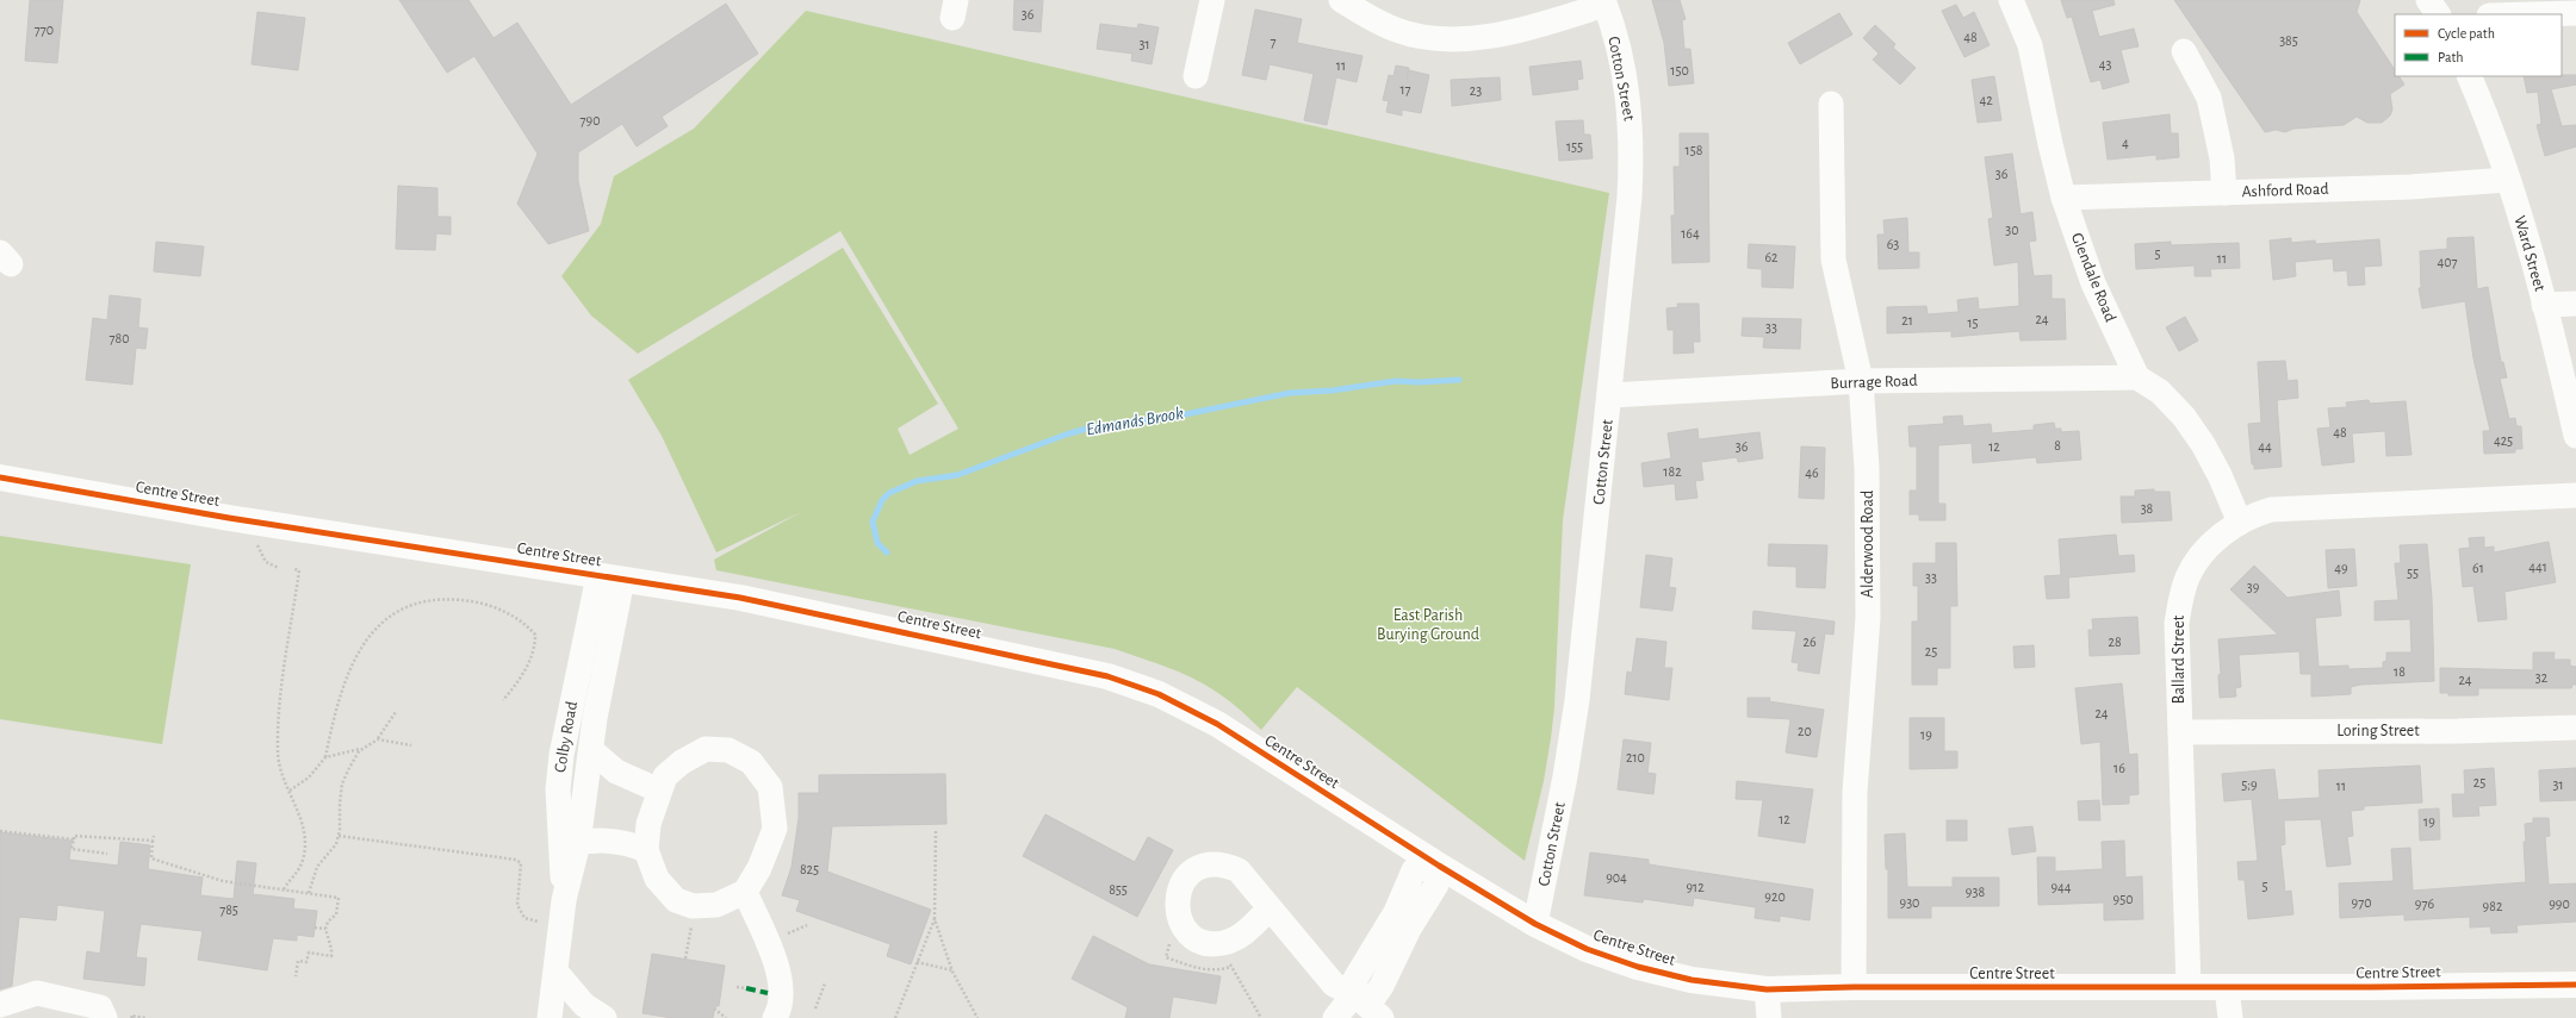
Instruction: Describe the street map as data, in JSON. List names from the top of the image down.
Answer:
{
  "streets": {
    "main road": ["Centre Street"],
    "street": [
      "Cotton Street",
      "Ashford Road",
      "Ward Street",
      "Glendale Road",
      "Burrage Road",
      "Alderwood Road",
      "Ballard Street",
      "Loring Street",
      "Colby Road"
    ]
  },
  "crossings": [
    ["Cotton Street", "Burrage Road"],
    ["Cotton Street", "Centre Street"],
    ["Ashford Road", "Ward Street"],
    ["Ashford Road", "Glendale Road"],
    ["Glendale Road", "Burrage Road"],
    ["Burrage Road", "Alderwood Road"],
    ["Centre Street", "Alderwood Road"],
    ["Centre Street", "Ballard Street"],
    ["Centre Street", "Colby Road"],
    ["Ballard Street", "Loring Street"]
  ],
  "water": ["Edmands Brook"],
  "parks": ["East Parish Burying Ground"],
  "house_numbers": [
    "36",
    "770",
    "48",
    "385",
    "7",
    "31",
    "43",
    "11",
    "150",
    "17",
    "23",
    "42",
    "790",
    "4",
    "155",
    "158",
    "36",
    "30",
    "164",
    "63",
    "5",
    "62",
    "11",
    "407",
    "24",
    "21",
    "15",
    "33",
    "780",
    "48",
    "425",
    "8",
    "36",
    "12",
    "44",
    "182",
    "46",
    "38",
    "441",
    "49",
    "61",
    "55",
    "33",
    "39",
    "26",
    "28",
    "25",
    "18",
    "32",
    "24",
    "24",
    "20",
    "19",
    "210",
    "16",
    "25",
    "5;9",
    "31",
    "11",
    "12",
    "19",
    "825",
    "904",
    "5",
    "912",
    "944",
    "855",
    "938",
    "920",
    "950",
    "930",
    "970",
    "976",
    "990",
    "982",
    "785"
  ],
  "legend": ["Cycle path", "Path"]
}
